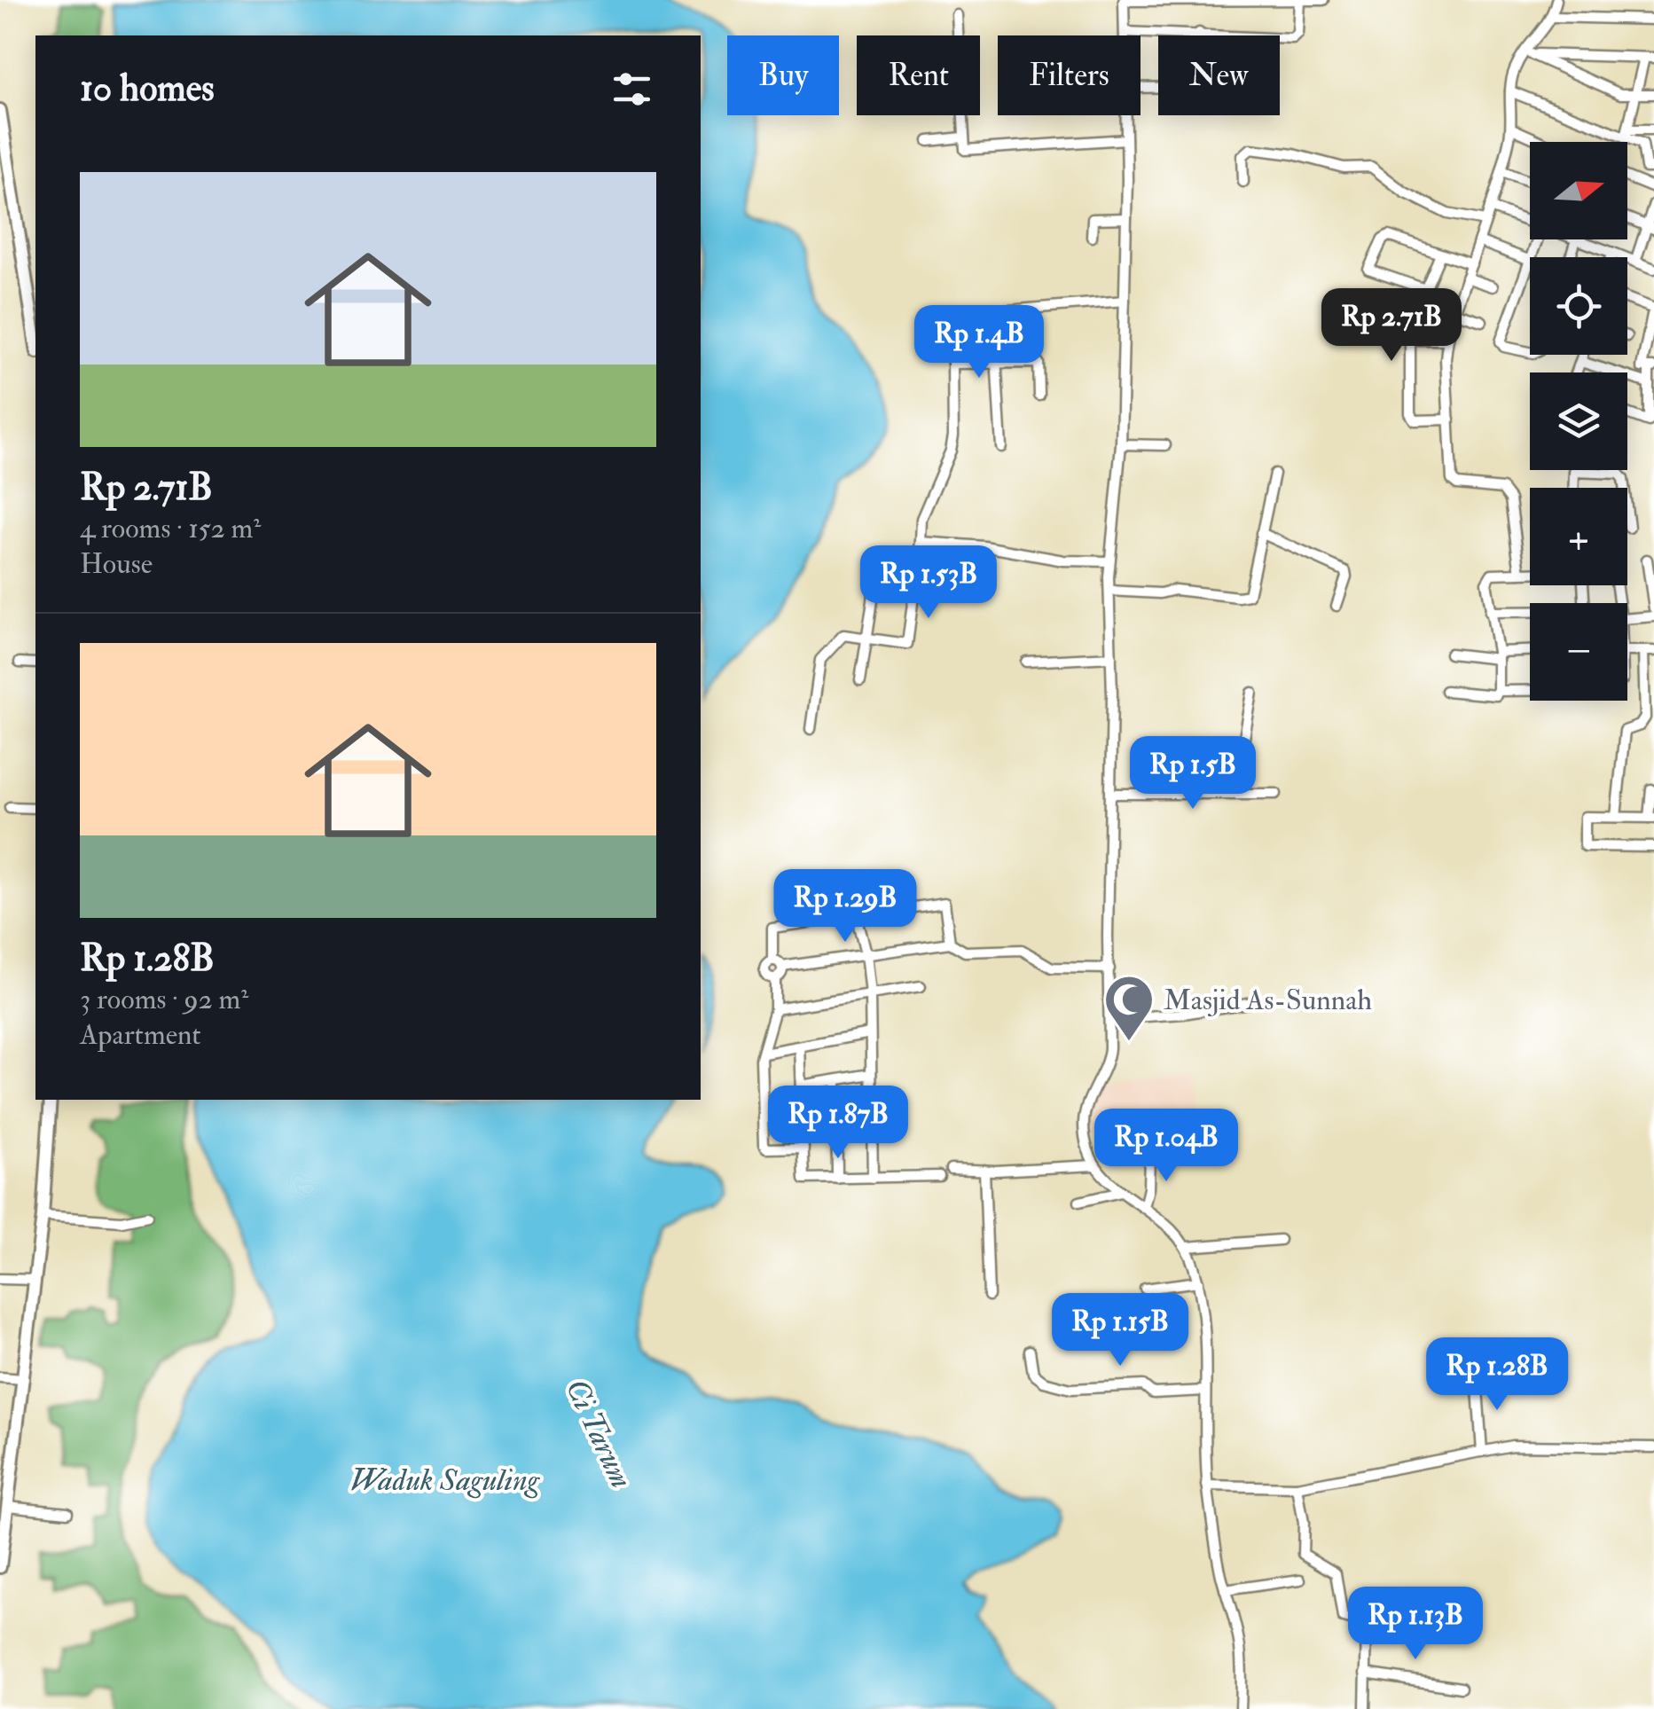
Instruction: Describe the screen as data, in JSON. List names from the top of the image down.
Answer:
{
  "water": ["Ci Tarum", "Waduk Saguling"],
  "places": {
    "mosque": ["Masjid As-Sunnah"]
  },
  "north": "right",
  "page": {
    "chip": [
      "Buy",
      "Rent",
      "Filters",
      "New"
    ],
    "heading": "10 homes",
    "map_buttons": ["+", "−"],
    "list": [
      {
        "name": "Rp 2.71B",
        "note": "4 rooms · 152 m² · House"
      },
      {
        "name": "Rp 1.28B",
        "note": "3 rooms · 92 m² · Apartment"
      }
    ],
    "price": [
      "Rp 2.71B",
      "Rp 1.4B",
      "Rp 1.53B",
      "Rp 1.5B",
      "Rp 1.29B",
      "Rp 1.87B",
      "Rp 1.04B",
      "Rp 1.15B",
      "Rp 1.28B",
      "Rp 1.13B"
    ]
  }
}
